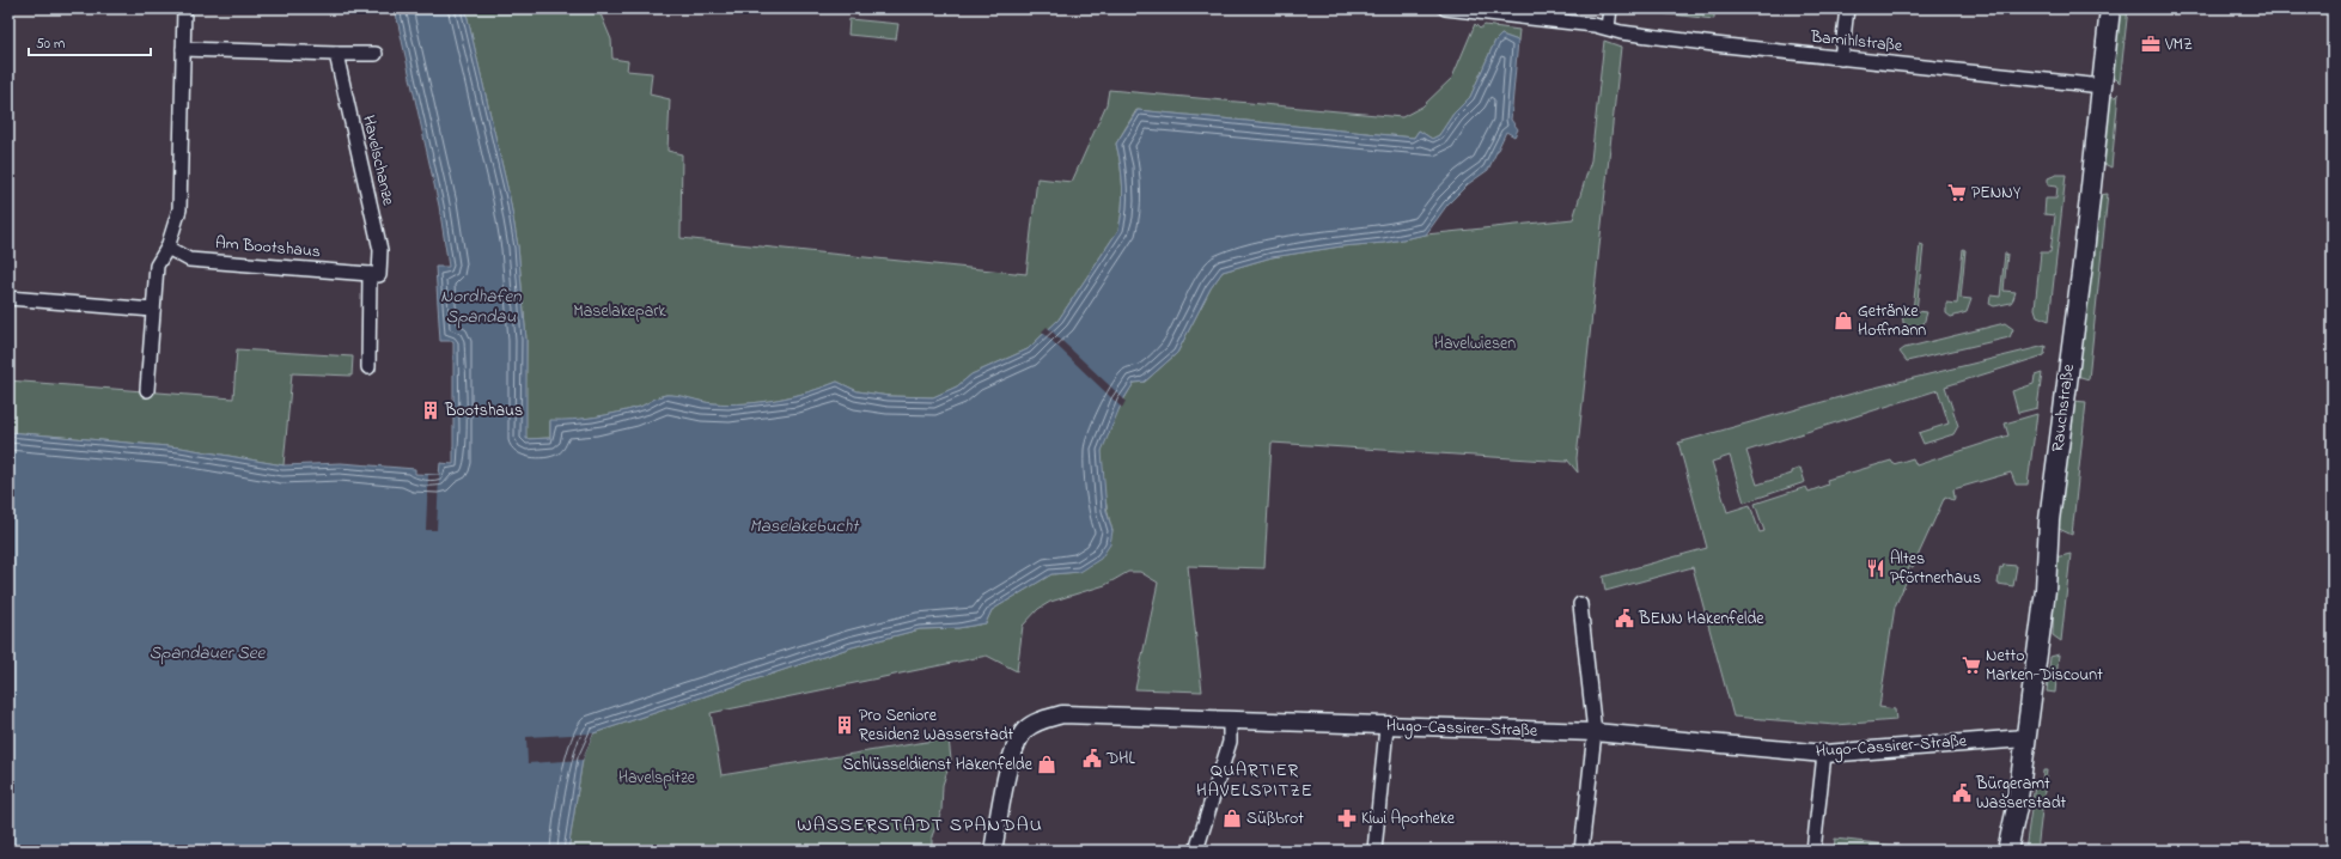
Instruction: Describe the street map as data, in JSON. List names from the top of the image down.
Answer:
{
  "streets": {
    "main road": ["Rauchstraße"],
    "street": [
      "Bamihlstraße",
      "Havelschanze",
      "Am Bootshaus",
      "Hugo-Cassirer-Straße"
    ]
  },
  "crossings": [
    ["Bamihlstraße", "Rauchstraße"],
    ["Havelschanze", "Am Bootshaus"],
    ["Rauchstraße", "Hugo-Cassirer-Straße"]
  ],
  "districts": ["QUARTIER HAVELSPITZE", "WASSERSTADT SPANDAU"],
  "water": ["Nordhafen Spandau", "Maselakebucht", "Spandauer See"],
  "parks": ["Maselakepark", "Havelwiesen", "Havelspitze"],
  "places": {
    "office": ["VMZ"],
    "supermarket": ["PENNY", "Netto Marken-Discount"],
    "shop": ["Getränke Hoffmann", "Schlüsseldienst Hakenfelde", "Süßbrot"],
    "building": ["Bootshaus", "Pro Seniore Residenz Wasserstadt"],
    "restaurant": ["Altes Pförtnerhaus"],
    "public building": ["BENN Hakenfelde", "DHL", "Bürgeramt Wasserstadt"],
    "pharmacy": ["Kiwi Apotheke"]
  },
  "scale_bar": "50 m"
}
